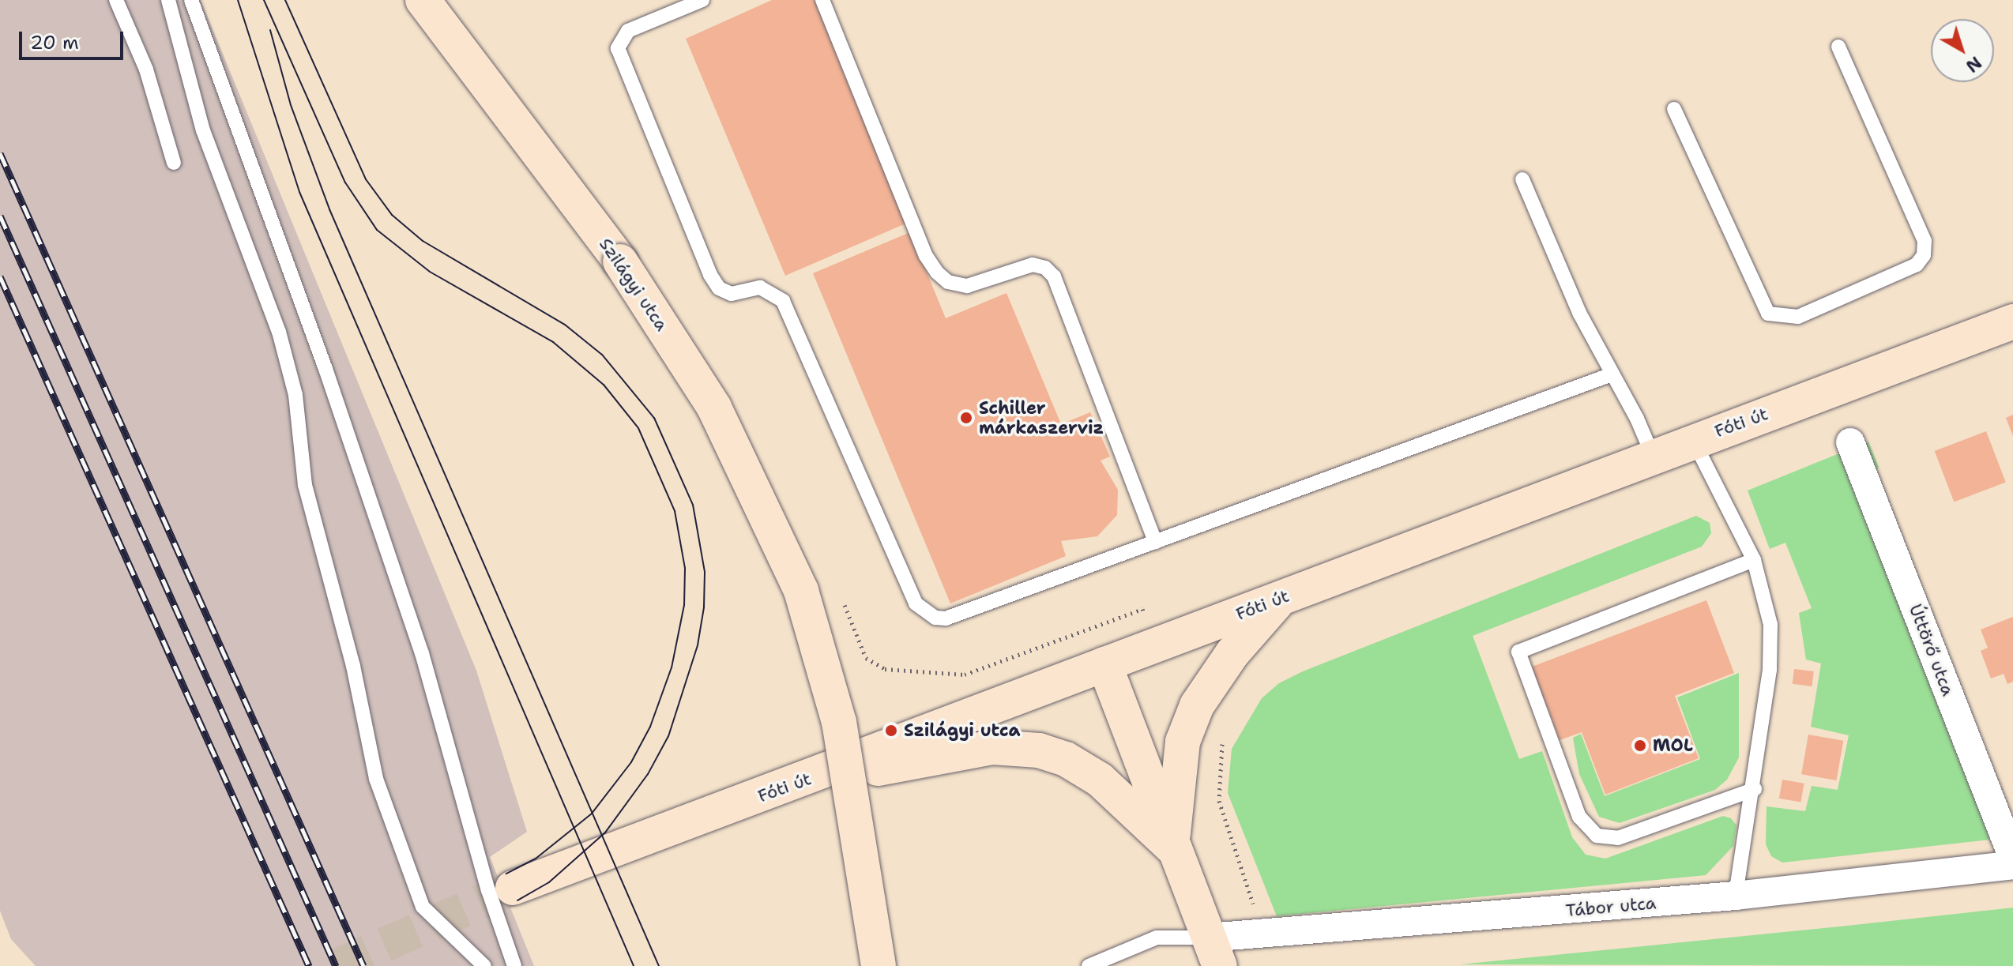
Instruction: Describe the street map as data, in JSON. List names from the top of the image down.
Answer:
{
  "streets": {
    "street": [
      "Szilágyi utca",
      "Fóti út",
      "Úttörő utca",
      "Tábor utca"
    ]
  },
  "places": ["Schiller márkaszerviz", "Szilágyi utca", "MOL"],
  "scale_bar": "20 m",
  "north": "bottom right"
}
